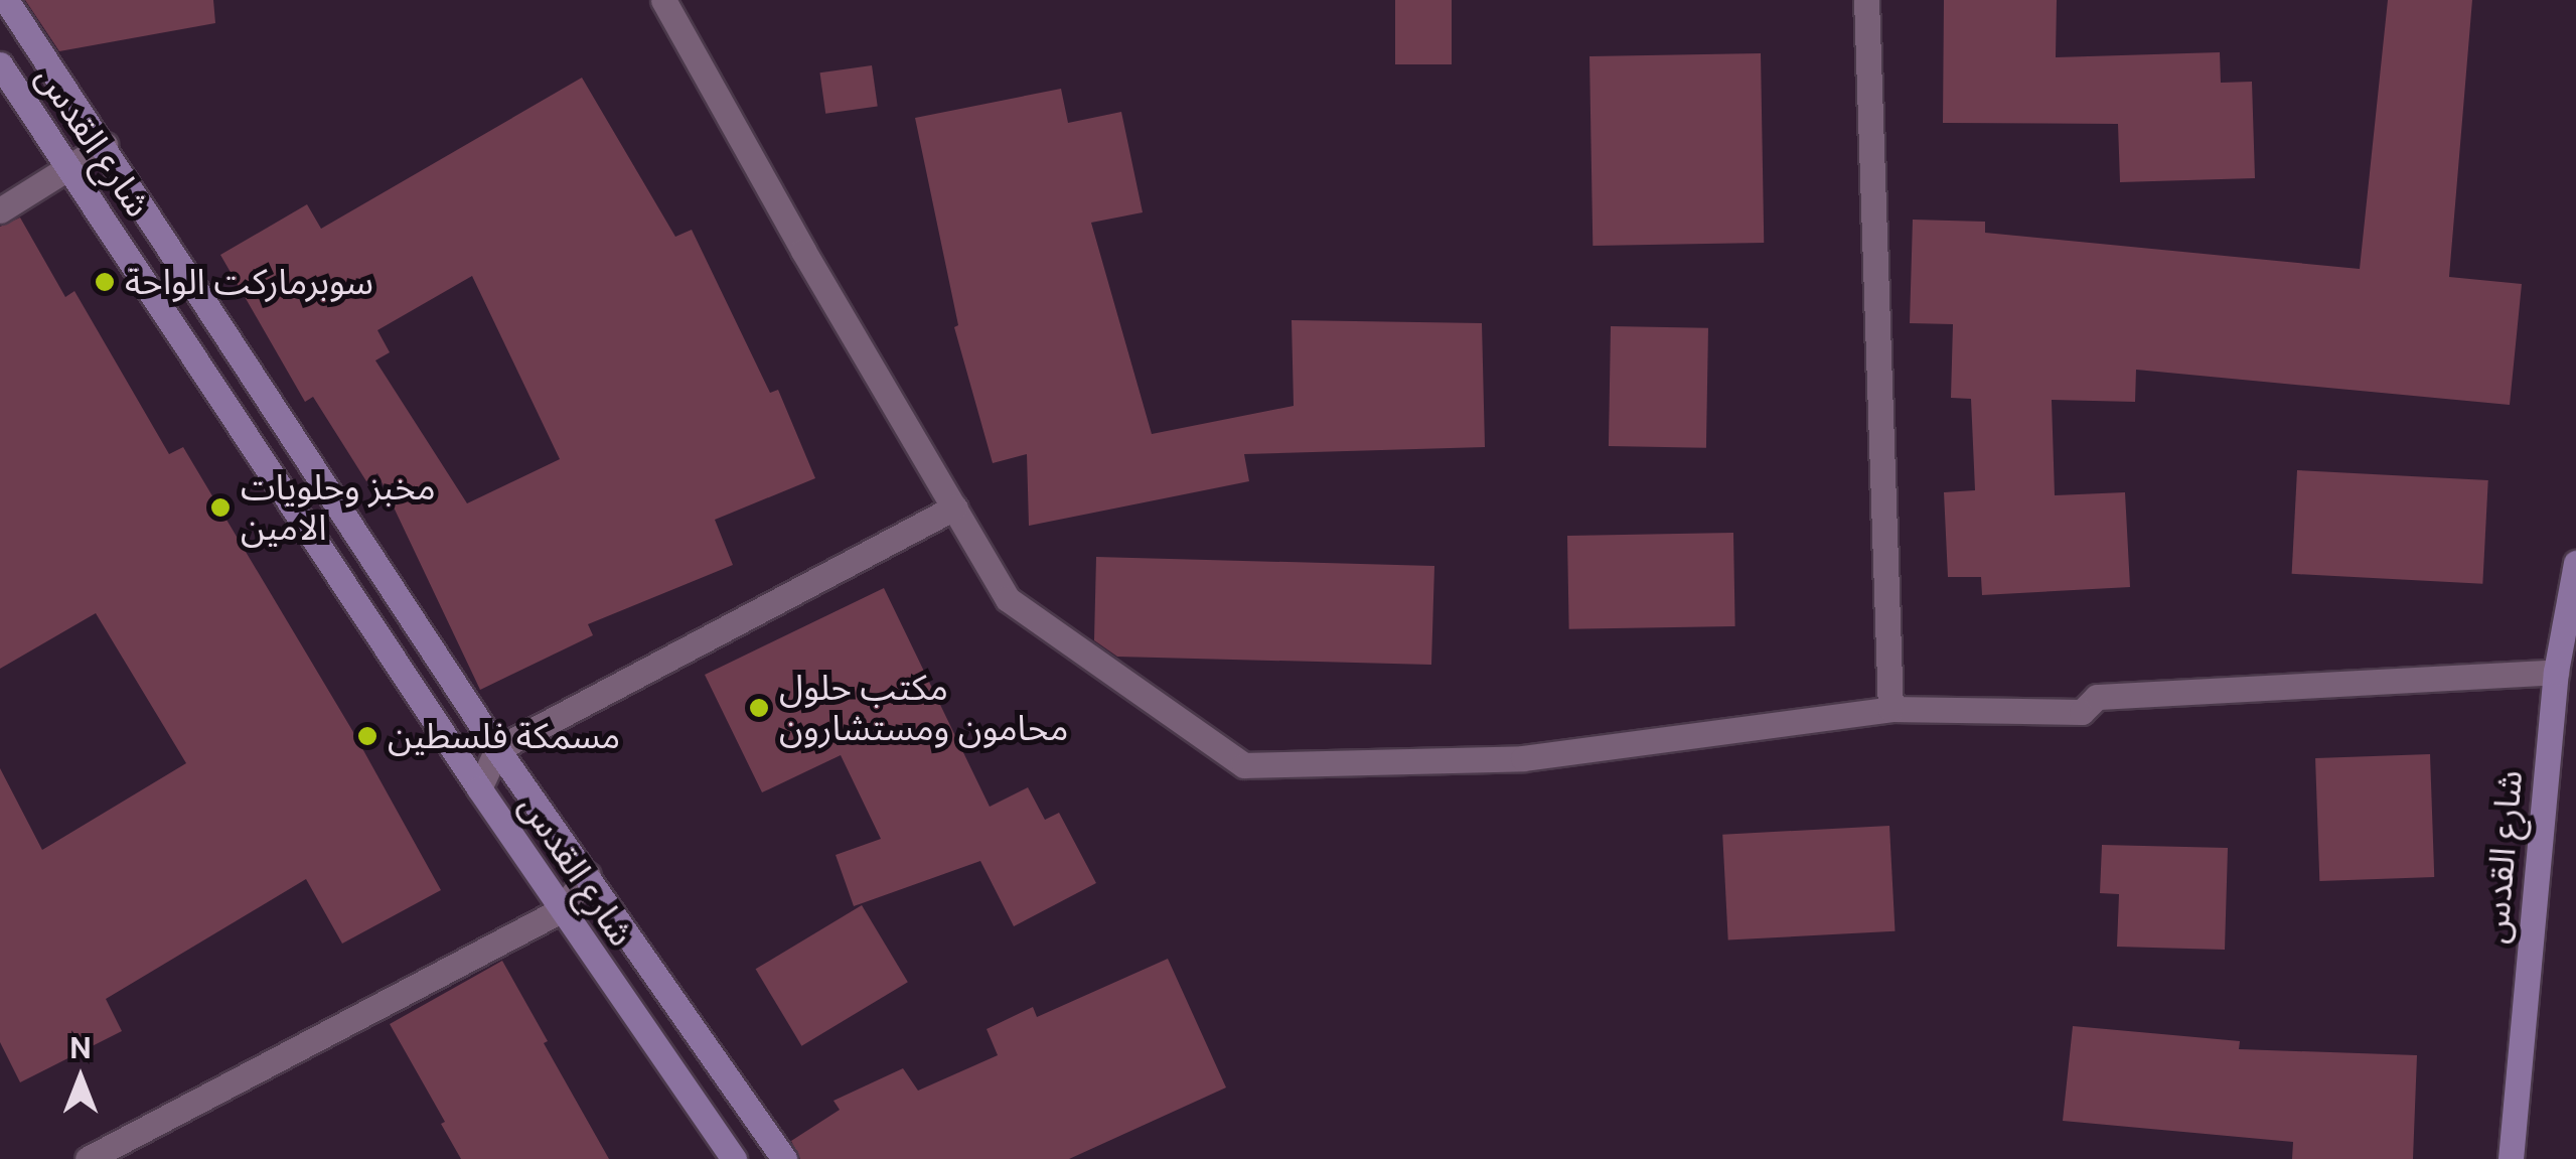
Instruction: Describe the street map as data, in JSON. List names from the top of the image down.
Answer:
{
  "streets": {
    "main road": ["شارع القدس"]
  },
  "places": [
    "سوبرماركت الواحة",
    "مخبز وحلويات الامين",
    "مكتب حلول محامون ومستشارون",
    "مسمكة فلسطين"
  ],
  "north": "top"
}
